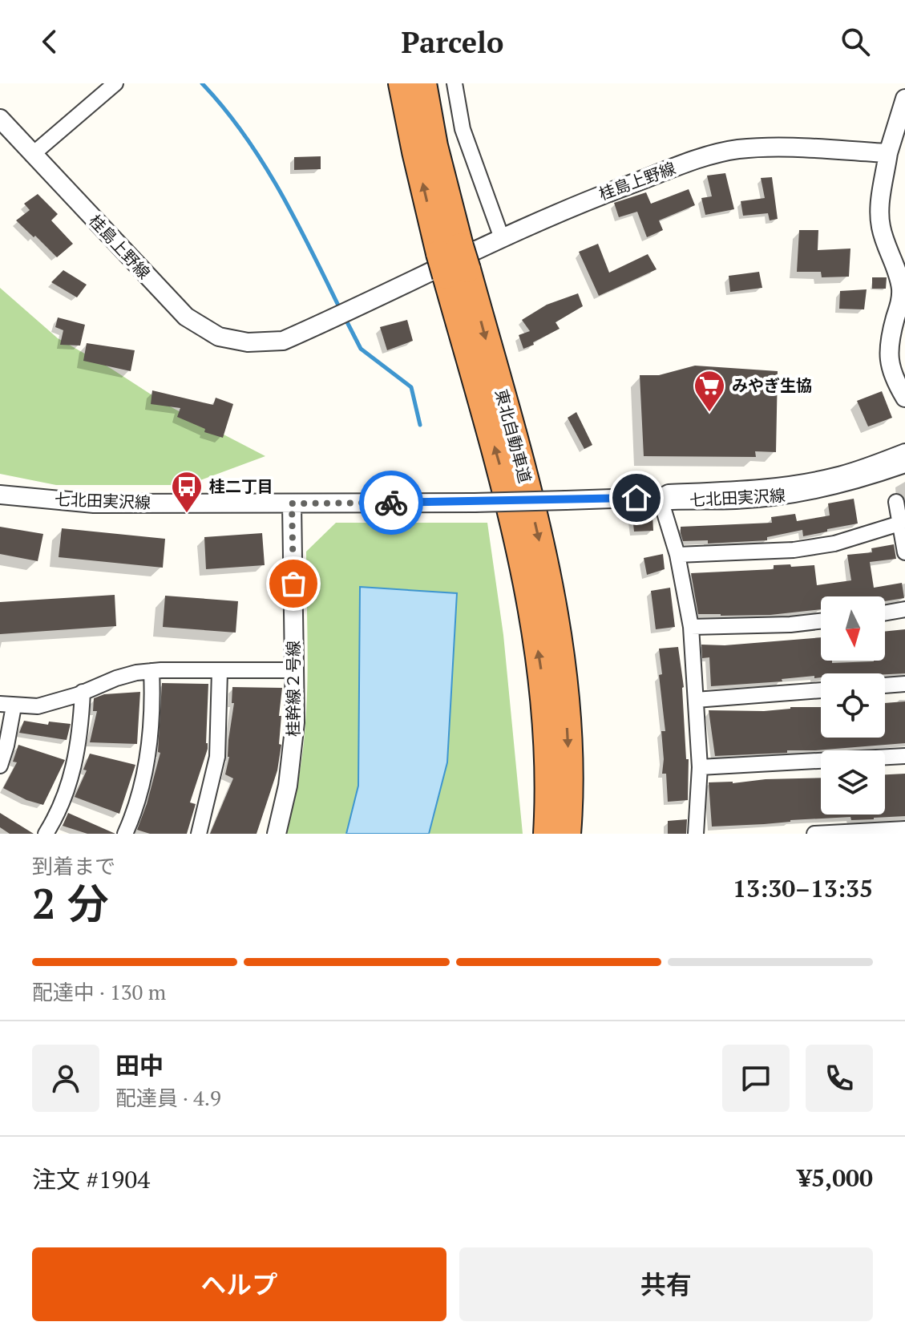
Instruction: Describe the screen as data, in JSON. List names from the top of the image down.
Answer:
{
  "streets": {
    "highway": ["東北自動車道"],
    "street": ["桂島上野線", "七北田実沢線", "桂幹線２号線"]
  },
  "crossings": [
    ["七北田実沢線", "桂幹線２号線"]
  ],
  "places": {
    "supermarket": ["みやぎ生協"],
    "bus stop": ["桂二丁目"]
  },
  "north": "bottom",
  "page": {
    "header": "Parcelo",
    "heading": ["2 分", "到着まで", "13:30–13:35"],
    "panel": [
      "田中",
      "配達員 · 4.9",
      "注文 #1904",
      "¥5,000"
    ],
    "bar": "配達中 · 130 m",
    "buttons": ["ヘルプ", "共有"]
  }
}
